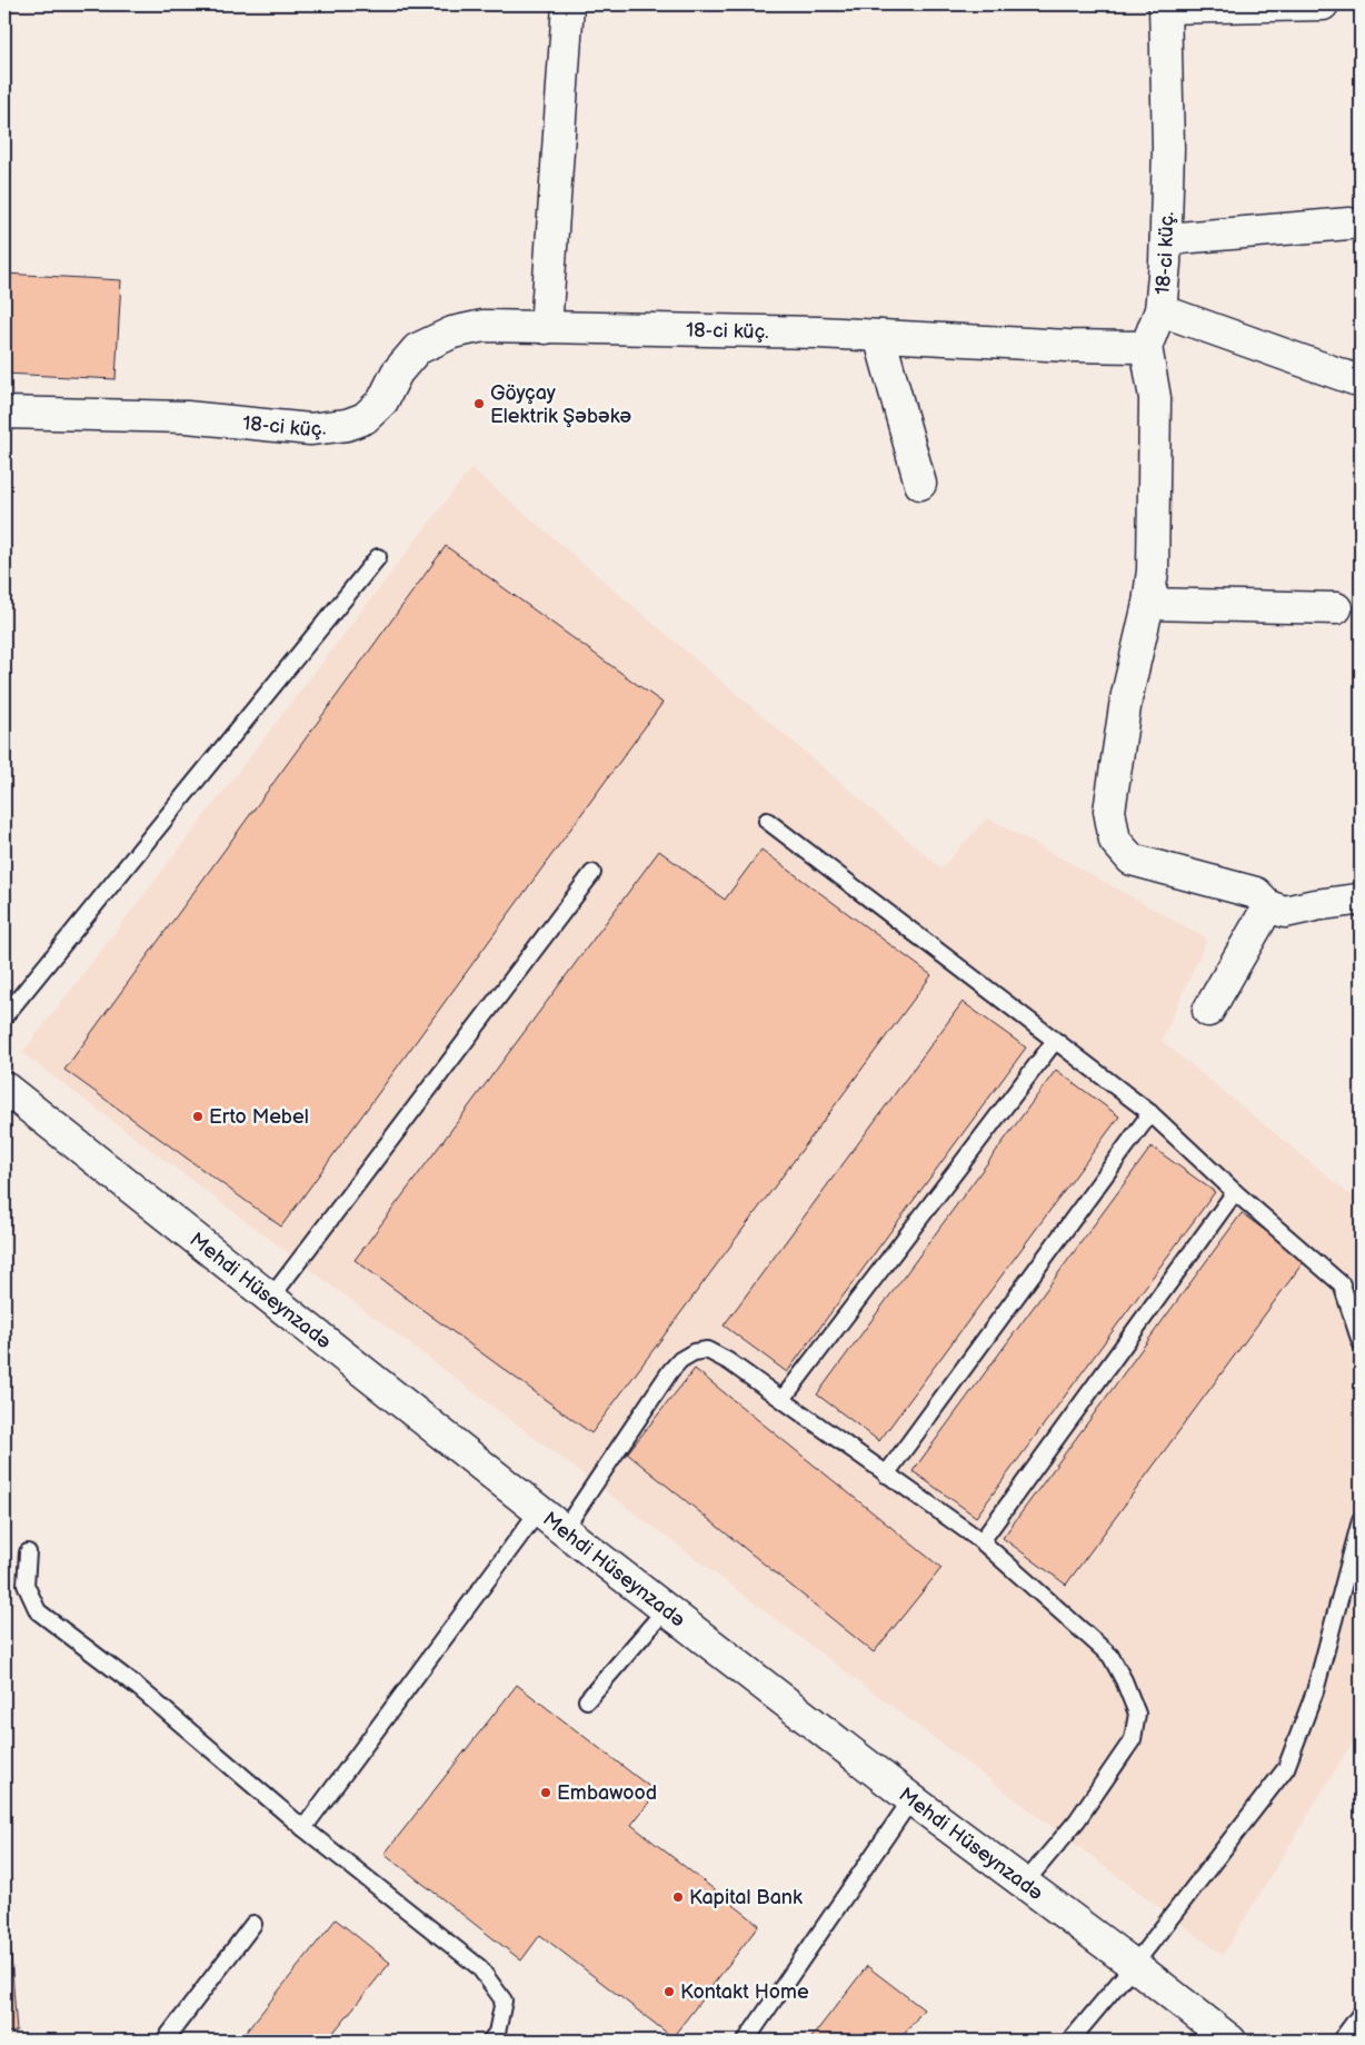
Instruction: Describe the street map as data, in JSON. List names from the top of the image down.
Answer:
{
  "streets": {
    "street": ["18-ci küç.", "Mehdi Hüseynzadə"]
  },
  "places": [
    "Göyçay Elektrik Şəbəkə",
    "Erto Mebel",
    "Embawood",
    "Kapital Bank",
    "Kontakt Home"
  ]
}
